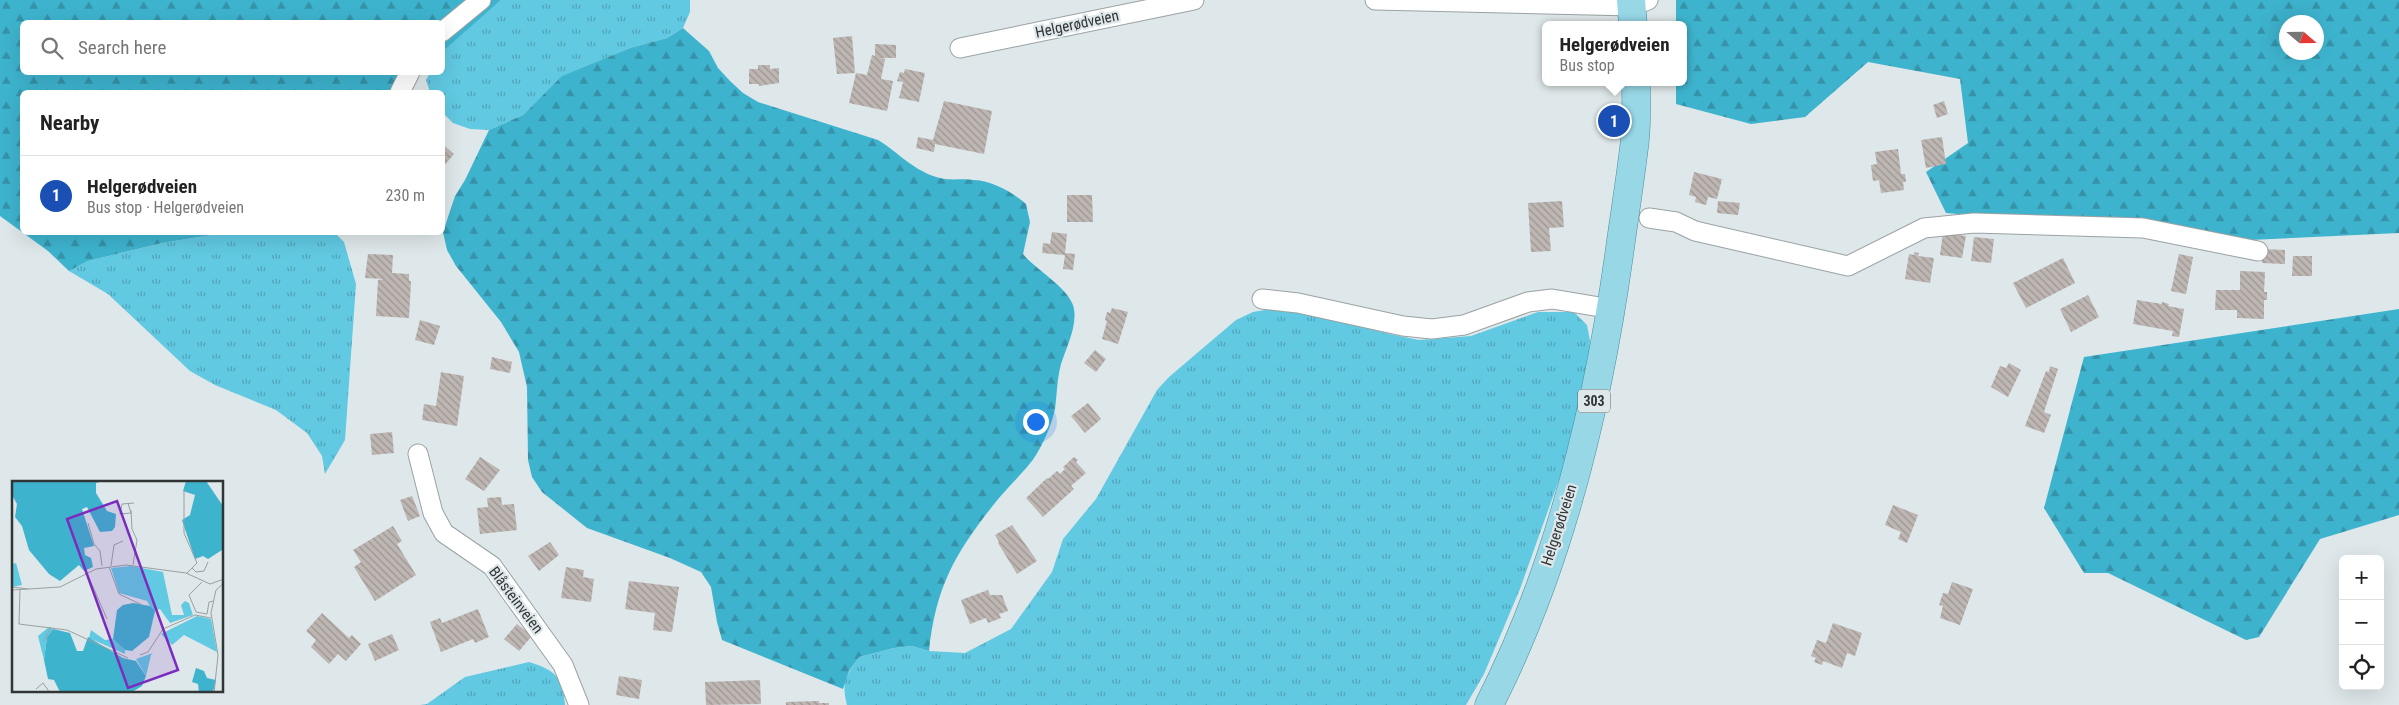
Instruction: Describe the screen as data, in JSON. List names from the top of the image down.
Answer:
{
  "streets": {
    "main road": ["Helgerødveien", "303"],
    "street": ["Blåsteinveien"]
  },
  "north": "right",
  "page": {
    "search": "Search here",
    "popup": ["Helgerødveien", "Bus stop"],
    "heading": "Nearby",
    "pins": "1",
    "list": [
      {
        "mark": "1",
        "name": "Helgerødveien",
        "note": "Bus stop · Helgerødveien",
        "value": "230 m"
      }
    ],
    "map_buttons": ["+", "−"]
  }
}
